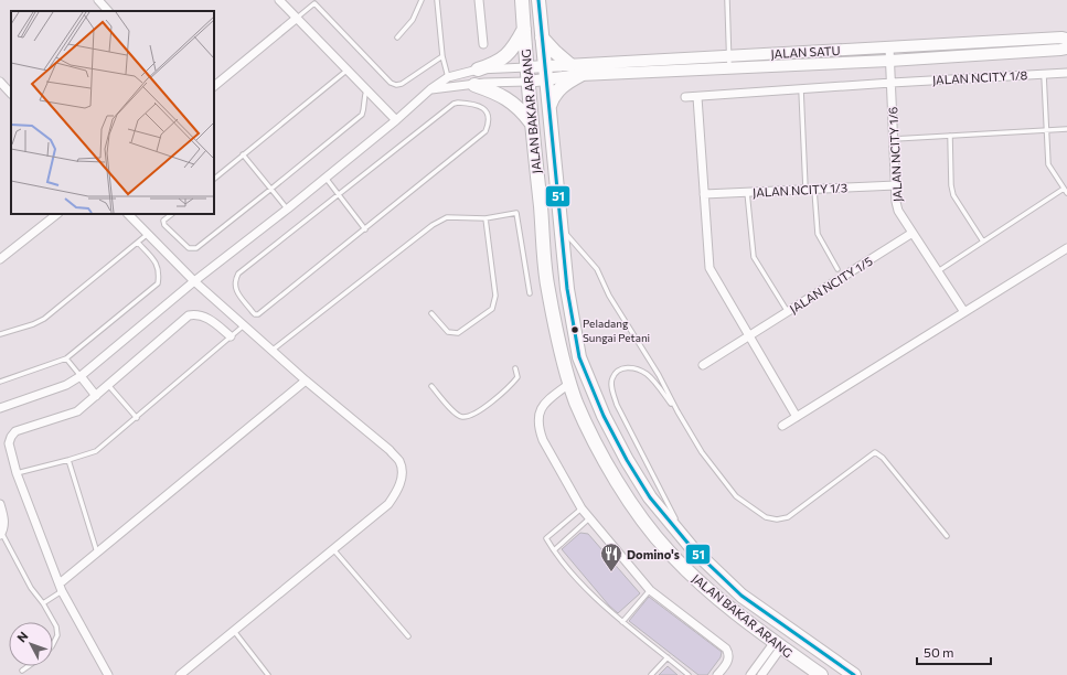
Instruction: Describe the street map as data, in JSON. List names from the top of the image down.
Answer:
{
  "streets": {
    "main road": ["JALAN SATU", "JALAN BAKAR ARANG"],
    "street": [
      "JALAN NCITY 1/8",
      "JALAN NCITY 1/6",
      "JALAN NCITY 1/3",
      "JALAN NCITY 1/5"
    ]
  },
  "crossings": [
    ["JALAN SATU", "JALAN BAKAR ARANG"],
    ["JALAN SATU", "JALAN NCITY 1/6"],
    ["JALAN NCITY 1/8", "JALAN NCITY 1/6"],
    ["JALAN NCITY 1/6", "JALAN NCITY 1/3"],
    ["JALAN NCITY 1/6", "JALAN NCITY 1/5"]
  ],
  "places": {
    "other": ["Peladang Sungai Petani"],
    "restaurant": ["Domino's"]
  },
  "lines": ["transit line 51"],
  "scale_bar": "50 m",
  "north": "top left"
}
